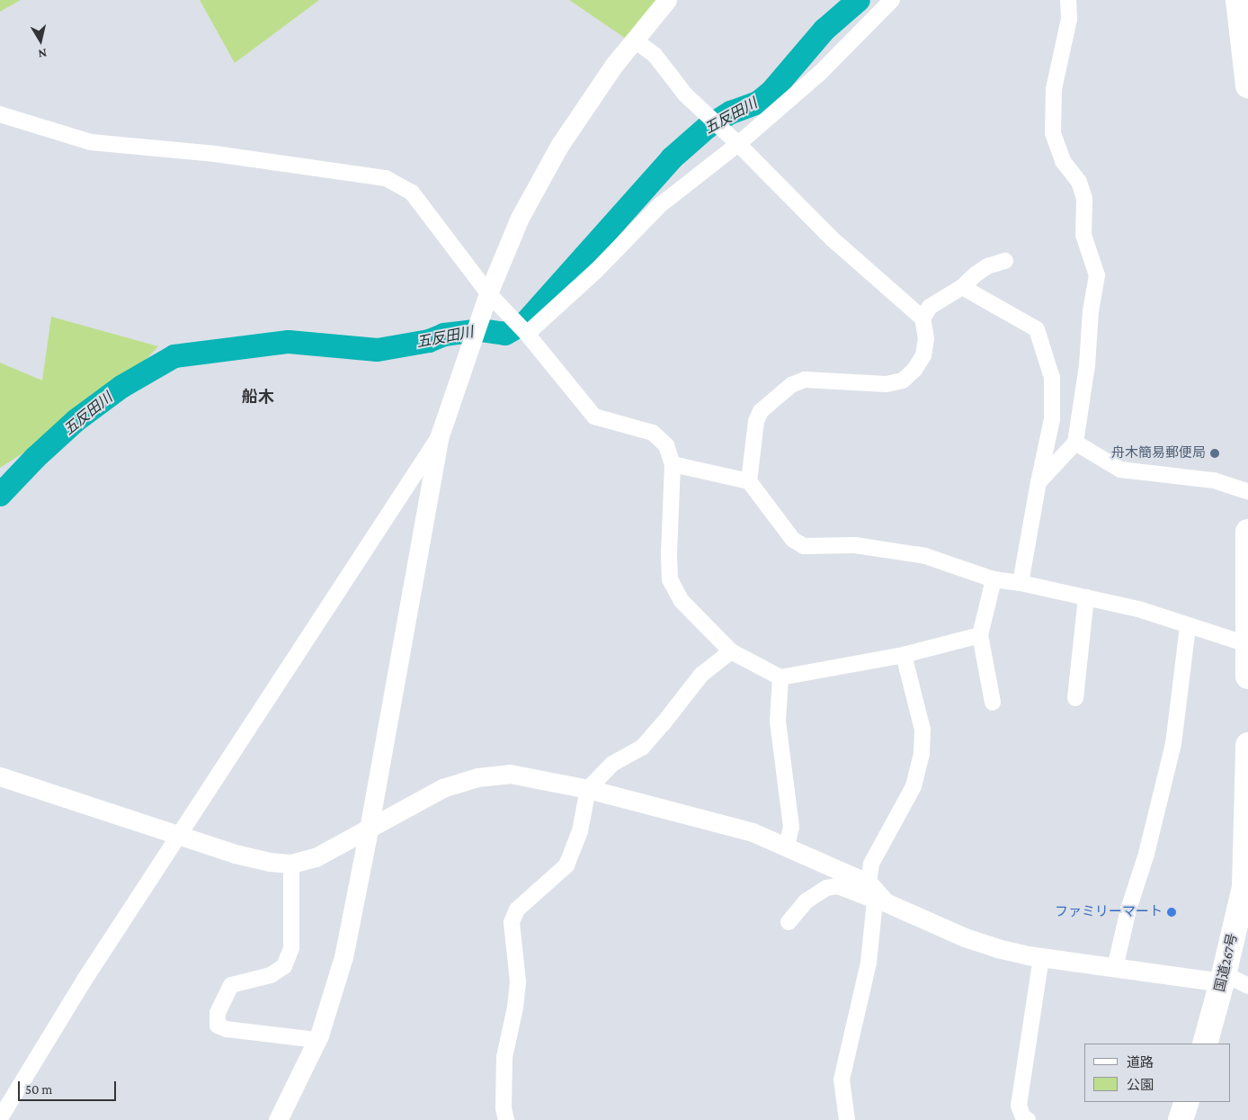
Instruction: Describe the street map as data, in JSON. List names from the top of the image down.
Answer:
{
  "streets": {
    "highway": ["国道267号"]
  },
  "districts": ["船木"],
  "water": ["五反田川"],
  "places": ["舟木簡易郵便局", "ファミリーマート"],
  "legend": ["道路", "公園"],
  "scale_bar": "50 m",
  "north": "bottom"
}
